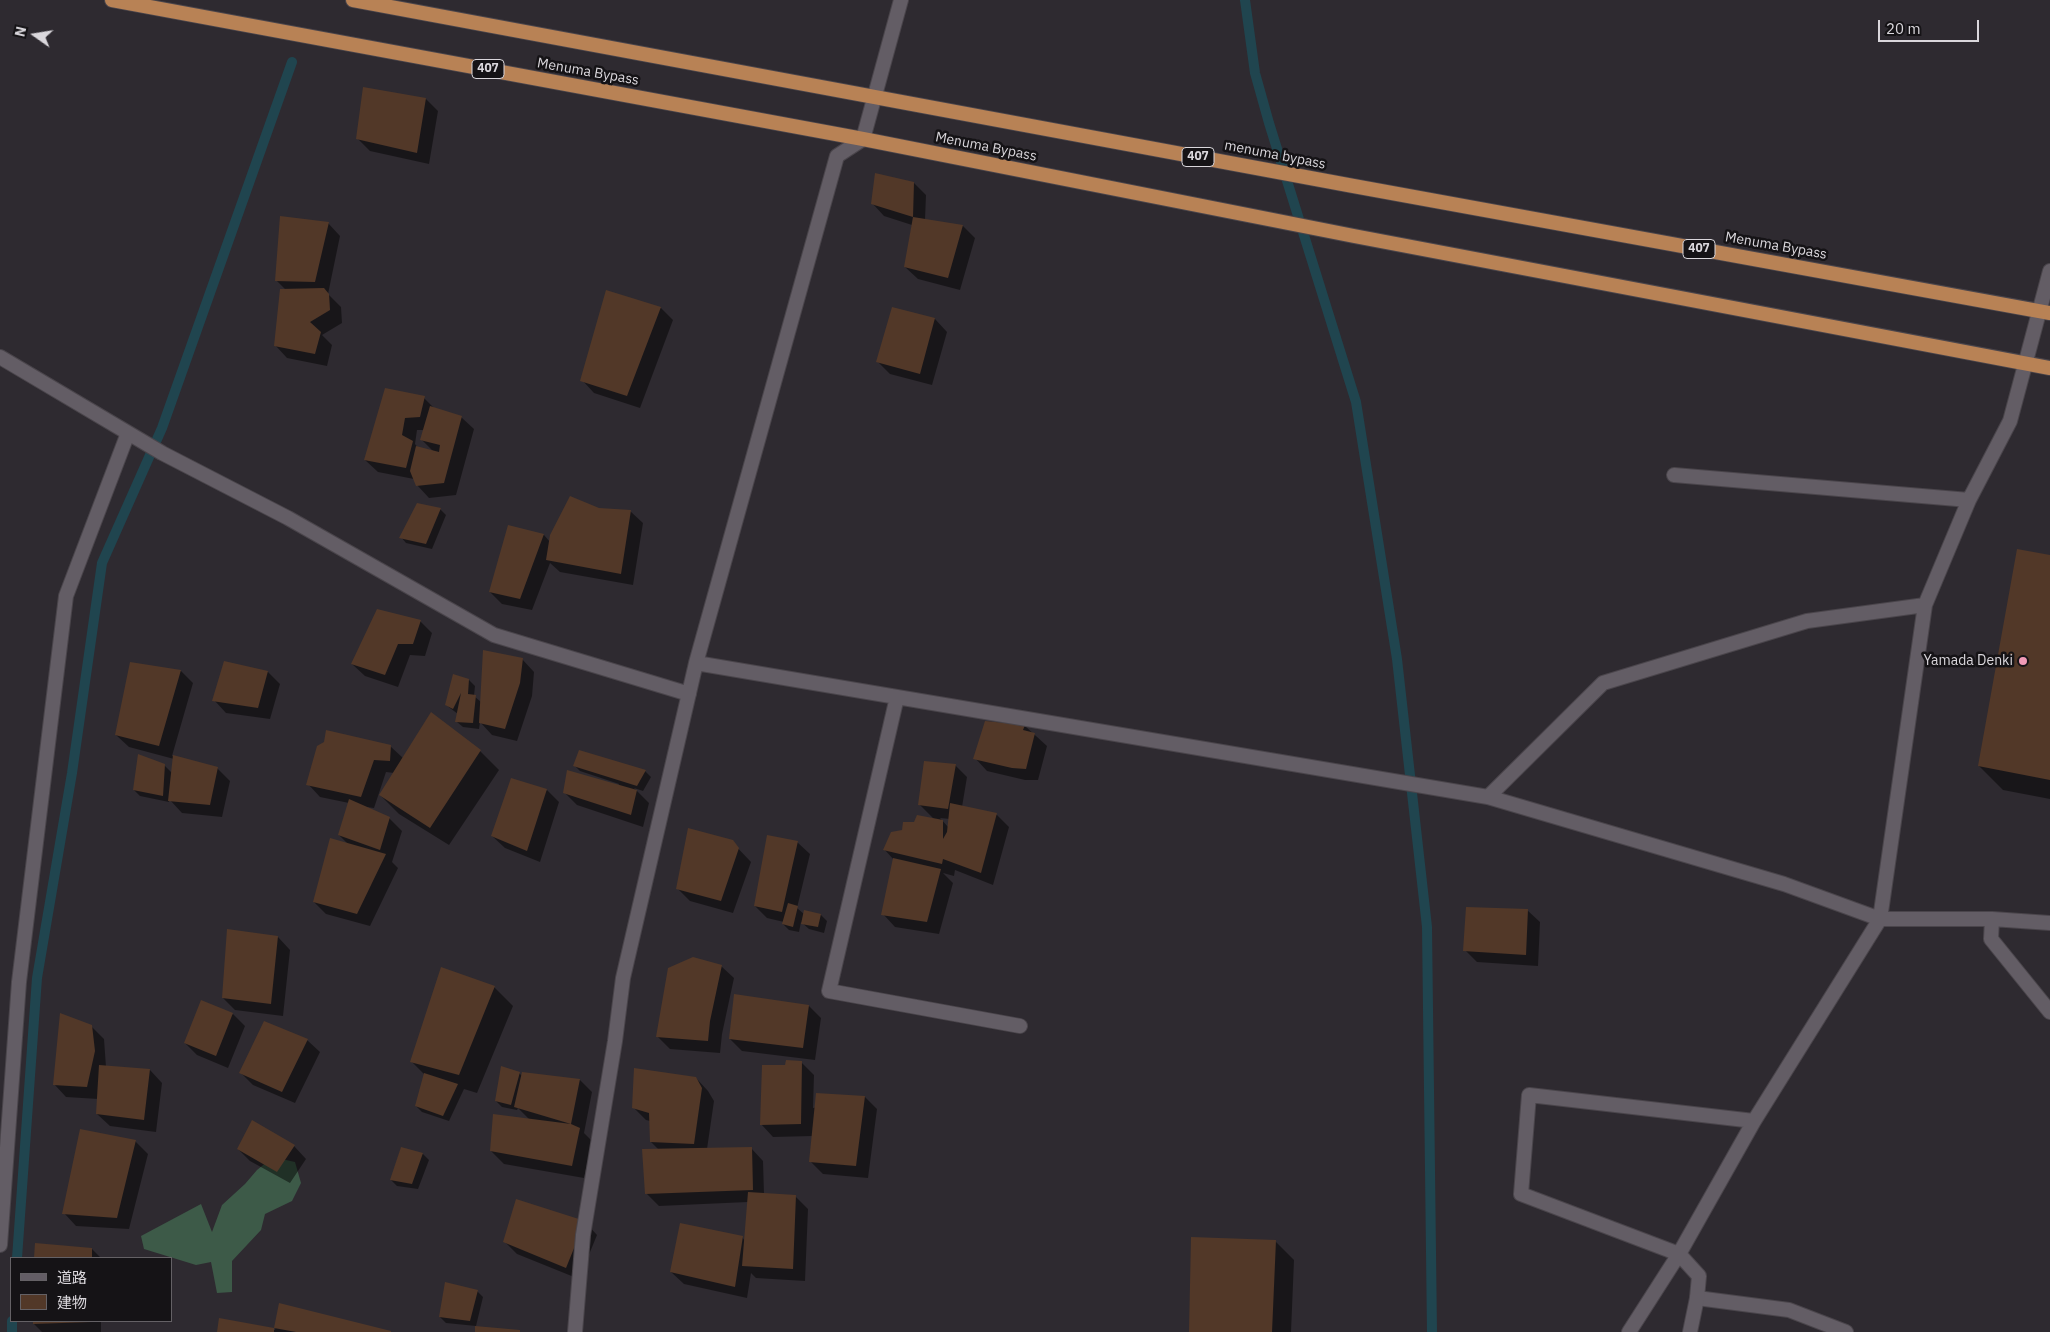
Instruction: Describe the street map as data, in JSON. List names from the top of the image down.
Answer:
{
  "streets": {
    "highway": ["407", "Menuma Bypass", "menuma bypass"]
  },
  "crossings": [
    ["407", "Menuma Bypass"],
    ["Menuma Bypass", "menuma bypass"]
  ],
  "places": ["Yamada Denki"],
  "legend": ["道路", "建物"],
  "scale_bar": "20 m",
  "north": "left"
}
